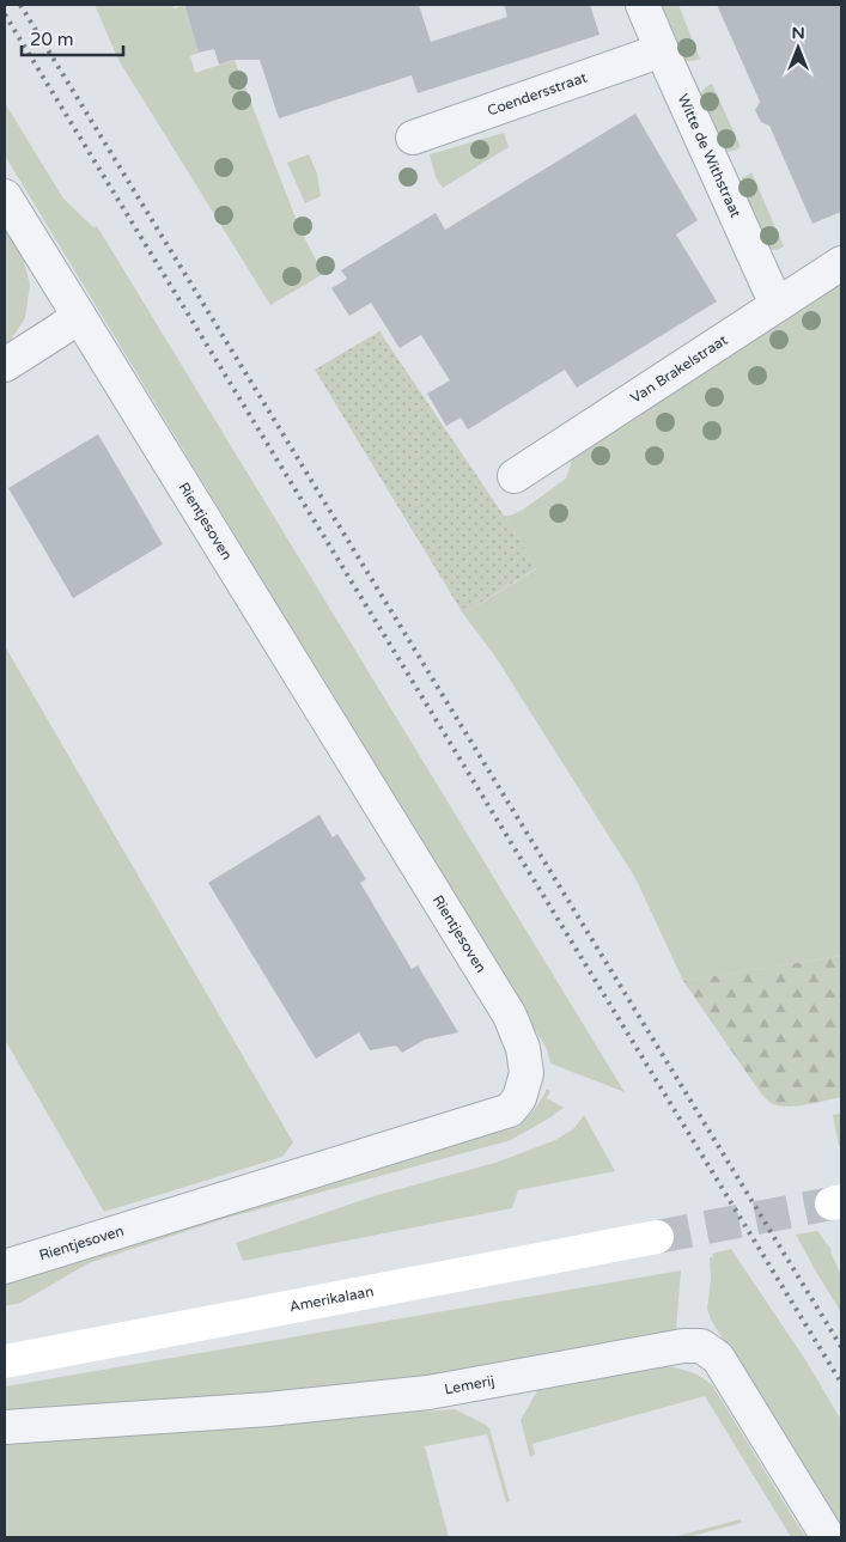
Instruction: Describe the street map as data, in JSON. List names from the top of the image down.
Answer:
{
  "streets": {
    "main road": ["Amerikalaan"],
    "street": [
      "Coendersstraat",
      "Witte de Withstraat",
      "Van Brakelstraat",
      "Rientjesoven",
      "Lemerij"
    ]
  },
  "crossings": [
    ["Coendersstraat", "Witte de Withstraat"],
    ["Witte de Withstraat", "Van Brakelstraat"]
  ],
  "scale_bar": "20 m",
  "north": "top"
}
